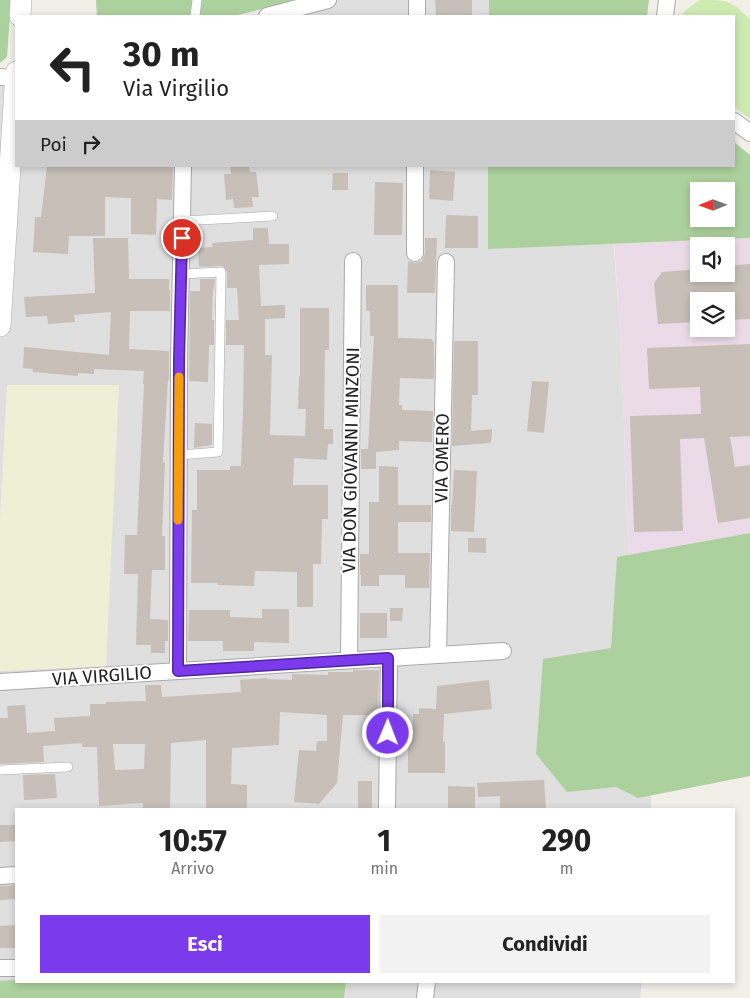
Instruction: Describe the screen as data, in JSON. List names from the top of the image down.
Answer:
{
  "streets": {
    "street": ["VIA OMERO", "VIA DON GIOVANNI MINZONI", "VIA VIRGILIO"]
  },
  "crossings": [
    ["VIA OMERO", "VIA VIRGILIO"],
    ["VIA DON GIOVANNI MINZONI", "VIA VIRGILIO"]
  ],
  "north": "left",
  "page": {
    "turn": ["30 m", "Via Virgilio"],
    "then": "Poi",
    "eta": [
      "10:57",
      "Arrivo",
      "1",
      "min",
      "290",
      "m"
    ],
    "buttons": ["Esci", "Condividi"]
  }
}
